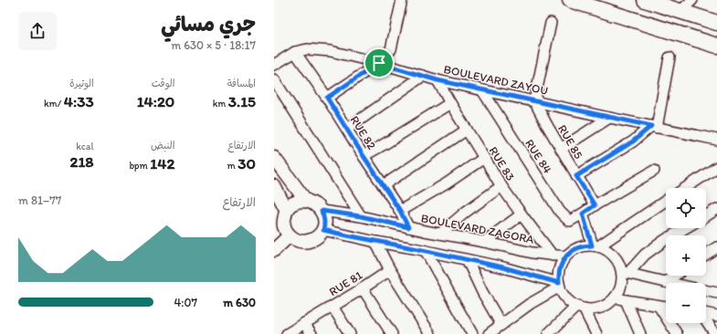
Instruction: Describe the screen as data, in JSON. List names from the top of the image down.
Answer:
{
  "streets": {
    "street": [
      "BOULEVARD ZAYOU",
      "RUE 82",
      "RUE 85",
      "RUE 84",
      "RUE 83",
      "BOULEVARD ZAGORA",
      "RUE 81"
    ]
  },
  "crossings": [
    ["BOULEVARD ZAYOU", "RUE 82"],
    ["BOULEVARD ZAYOU", "RUE 85"],
    ["BOULEVARD ZAYOU", "RUE 84"],
    ["BOULEVARD ZAYOU", "RUE 83"],
    ["RUE 82", "BOULEVARD ZAGORA"],
    ["RUE 83", "BOULEVARD ZAGORA"]
  ],
  "page": {
    "heading": ["جري مسائي", "18:17 · 5 × 630 m"],
    "stats": [
      ["المسافة", "3.15 km"],
      ["الوقت", "14:20"],
      ["الوتيرة", "4:33 /km"],
      ["الارتفاع", "30 m"],
      ["النبض", "142 bpm"],
      ["kcal", "218"]
    ],
    "chart": ["الارتفاع", "77–81 m"],
    "map_buttons": ["+", "−"],
    "list": [
      {
        "name": "630 m",
        "note": "4:07"
      }
    ]
  }
}
